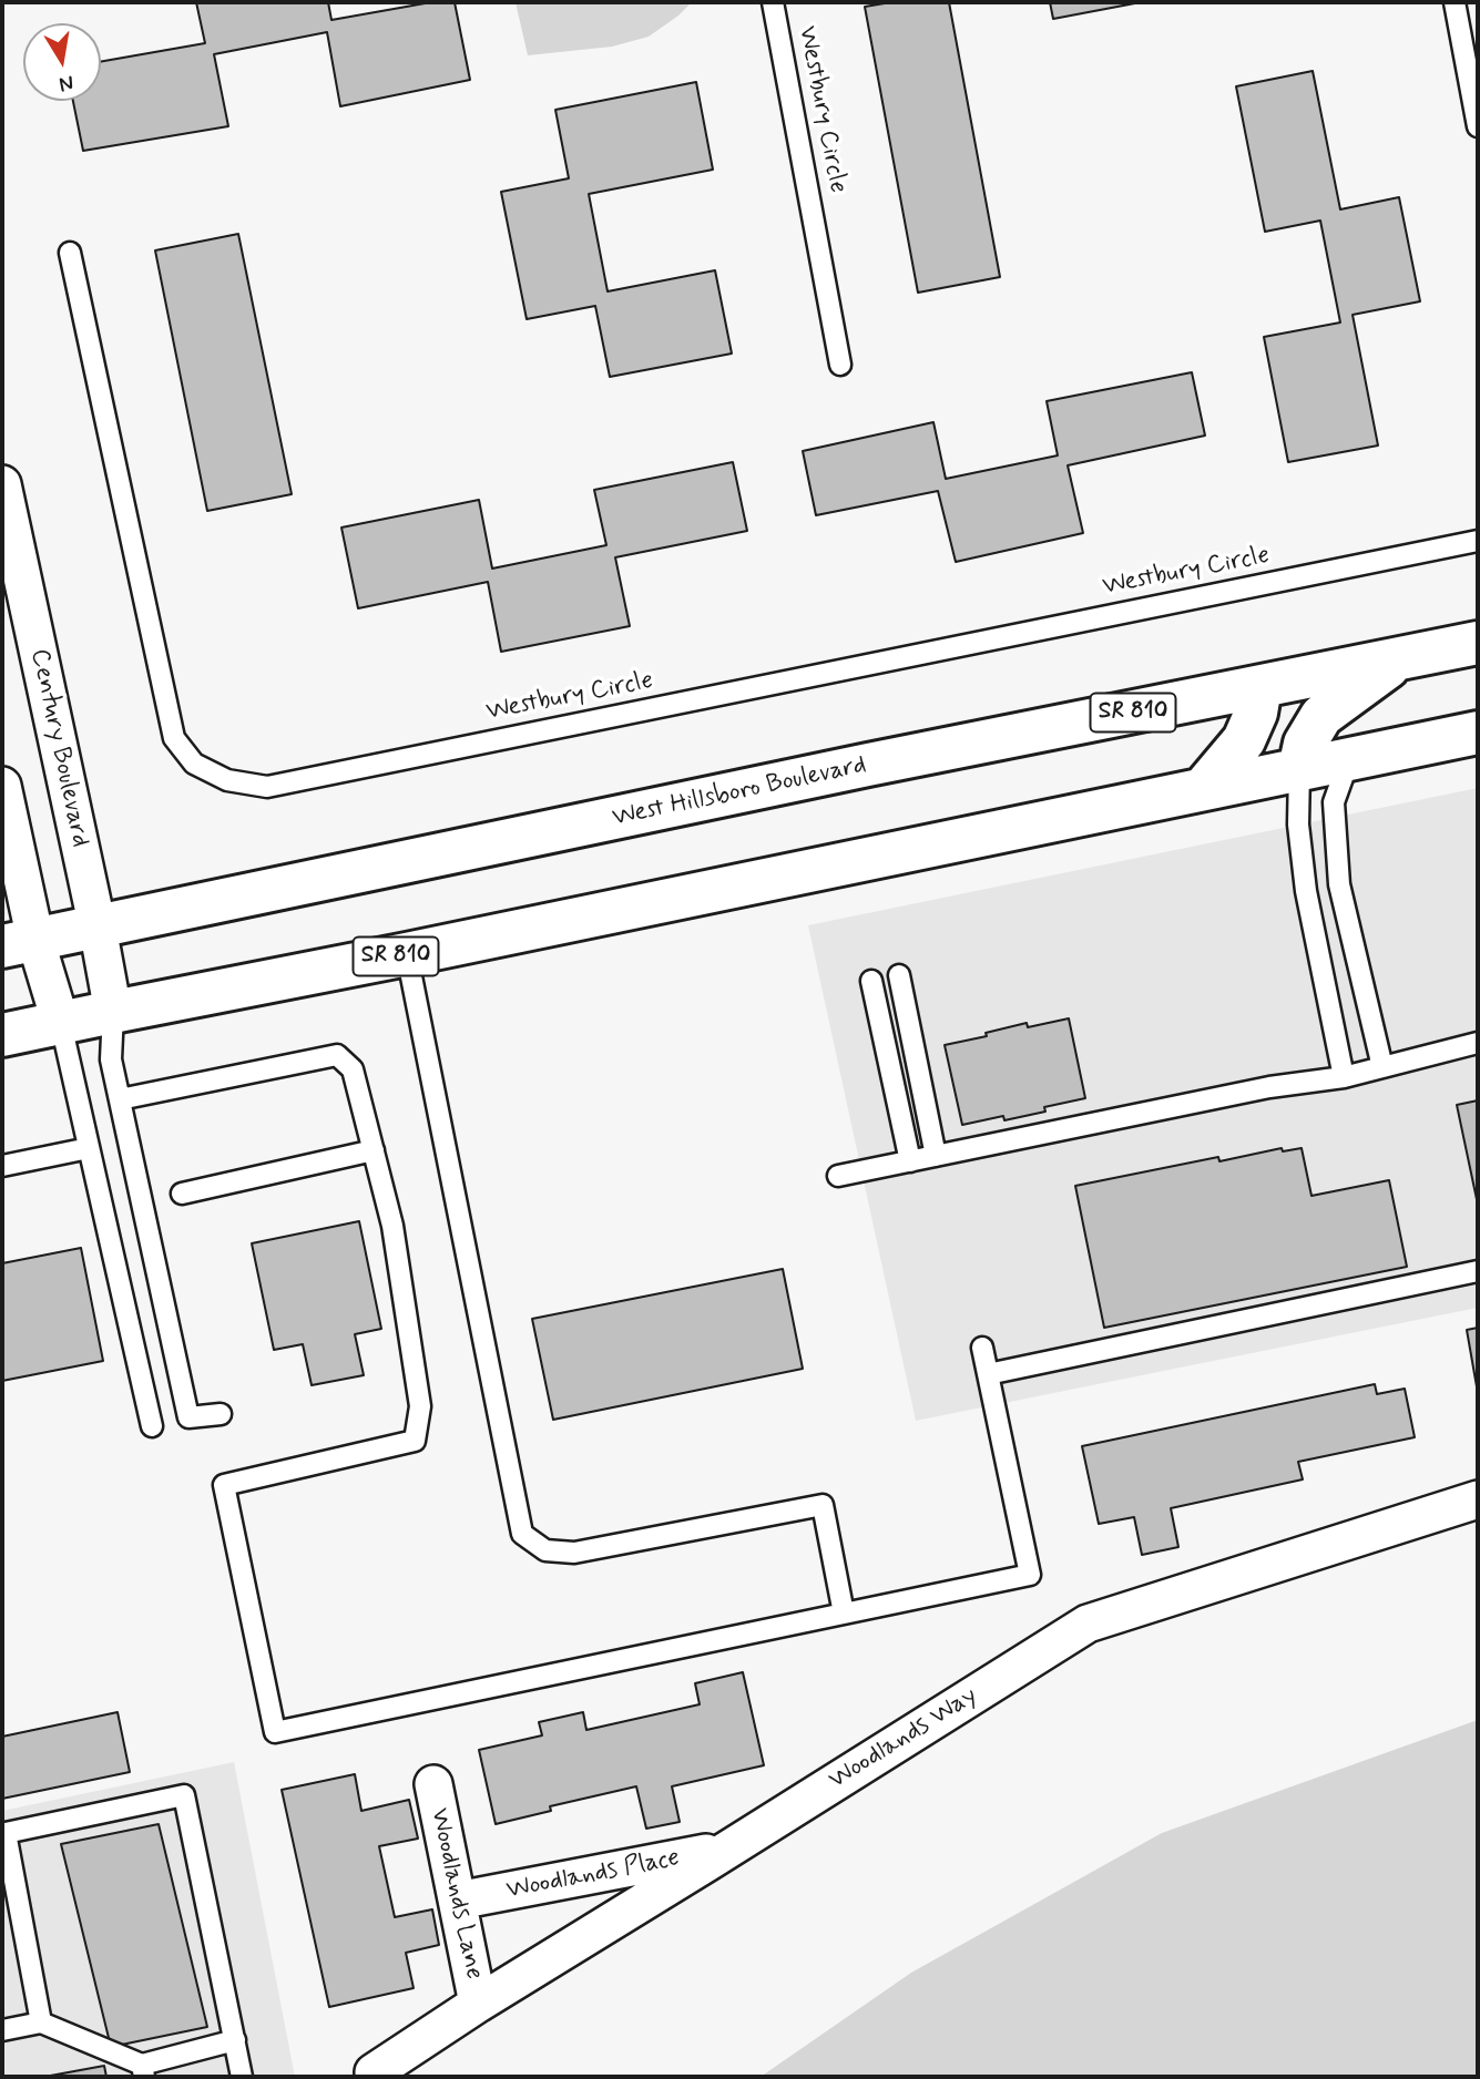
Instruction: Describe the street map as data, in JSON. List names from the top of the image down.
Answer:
{
  "streets": {
    "main road": ["SR 810", "West Hillsboro Boulevard"],
    "street": [
      "Century Boulevard",
      "Woodlands Way",
      "Woodlands Place",
      "Woodlands Lane"
    ],
    "lane": ["Westbury Circle"]
  },
  "crossings": [
    ["SR 810", "Century Boulevard"],
    ["Century Boulevard", "West Hillsboro Boulevard"],
    ["Woodlands Way", "Woodlands Place"],
    ["Woodlands Way", "Woodlands Lane"],
    ["Woodlands Place", "Woodlands Lane"]
  ],
  "north": "bottom"
}
